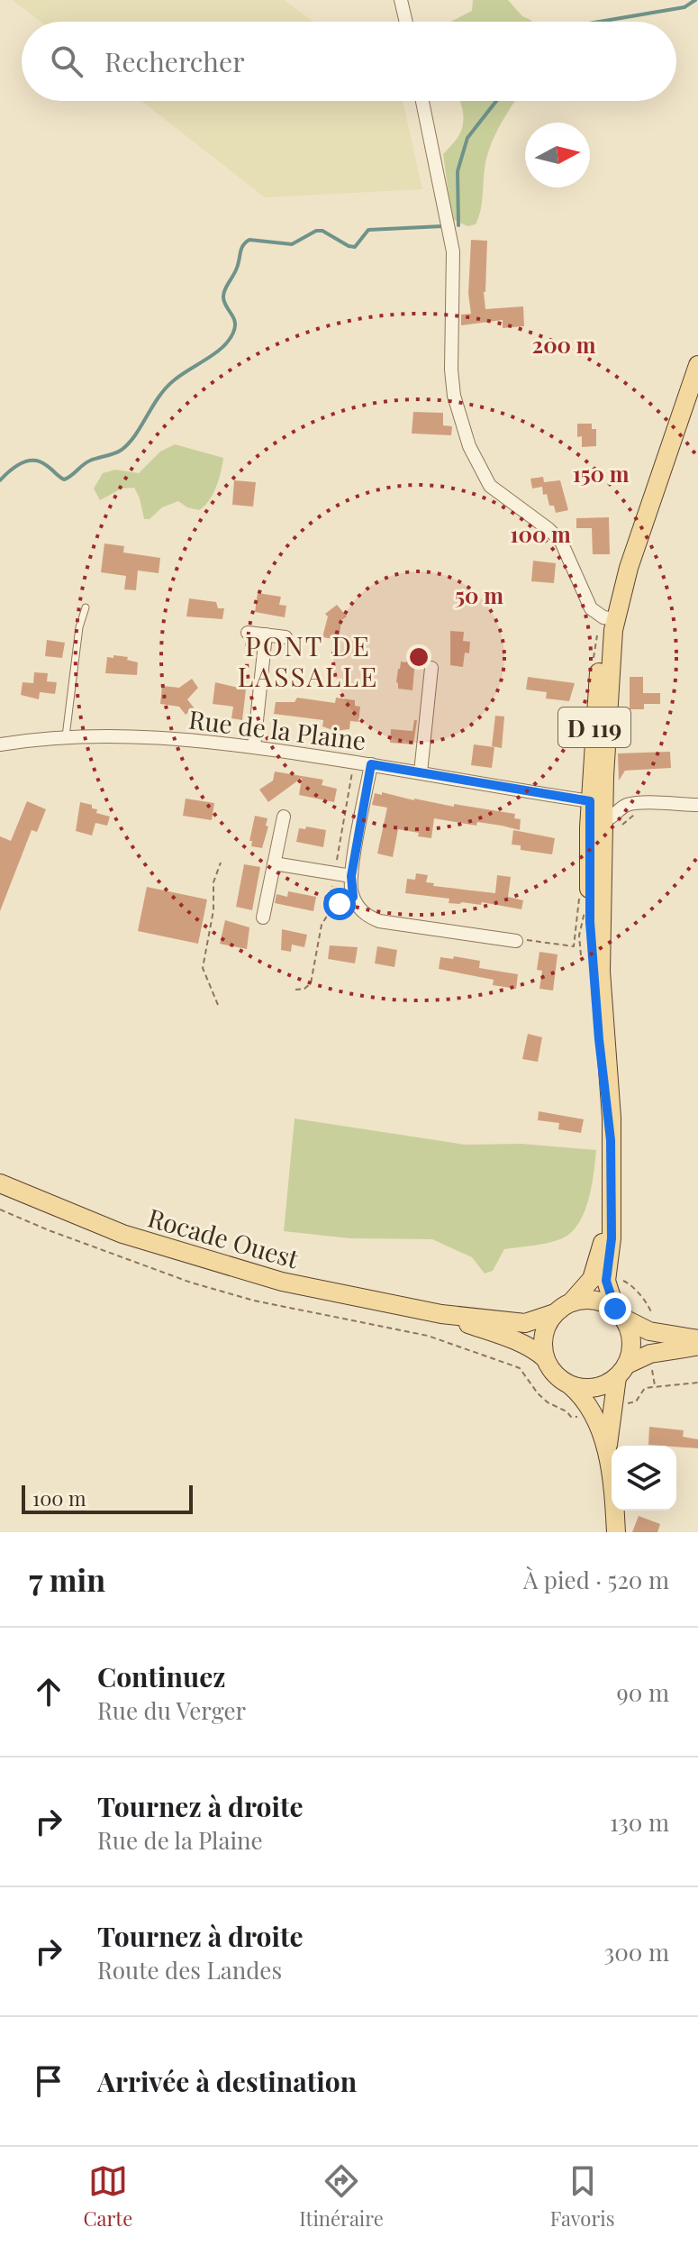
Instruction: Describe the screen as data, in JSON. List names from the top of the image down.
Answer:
{
  "streets": {
    "main road": ["D 119", "Rocade Ouest"],
    "street": ["Rue de la Plaine"]
  },
  "crossings": [
    ["D 119", "Rue de la Plaine"],
    ["D 119", "Rocade Ouest"]
  ],
  "districts": ["PONT DE LASSALLE"],
  "scale_bar": "100 m",
  "north": "right",
  "page": {
    "search": "Rechercher",
    "scale": "100 m",
    "heading": ["7 min", "À pied · 520 m"],
    "list": [
      ["Continuez", "Rue du Verger", "90 m"],
      ["Tournez à droite", "Rue de la Plaine", "130 m"],
      ["Tournez à droite", "Route des Landes", "300 m"],
      "Arrivée à destination"
    ],
    "nav": ["Carte", "Itinéraire", "Favoris"]
  },
  "rings": [
    "200 m",
    "150 m",
    "100 m",
    "50 m"
  ]
}
